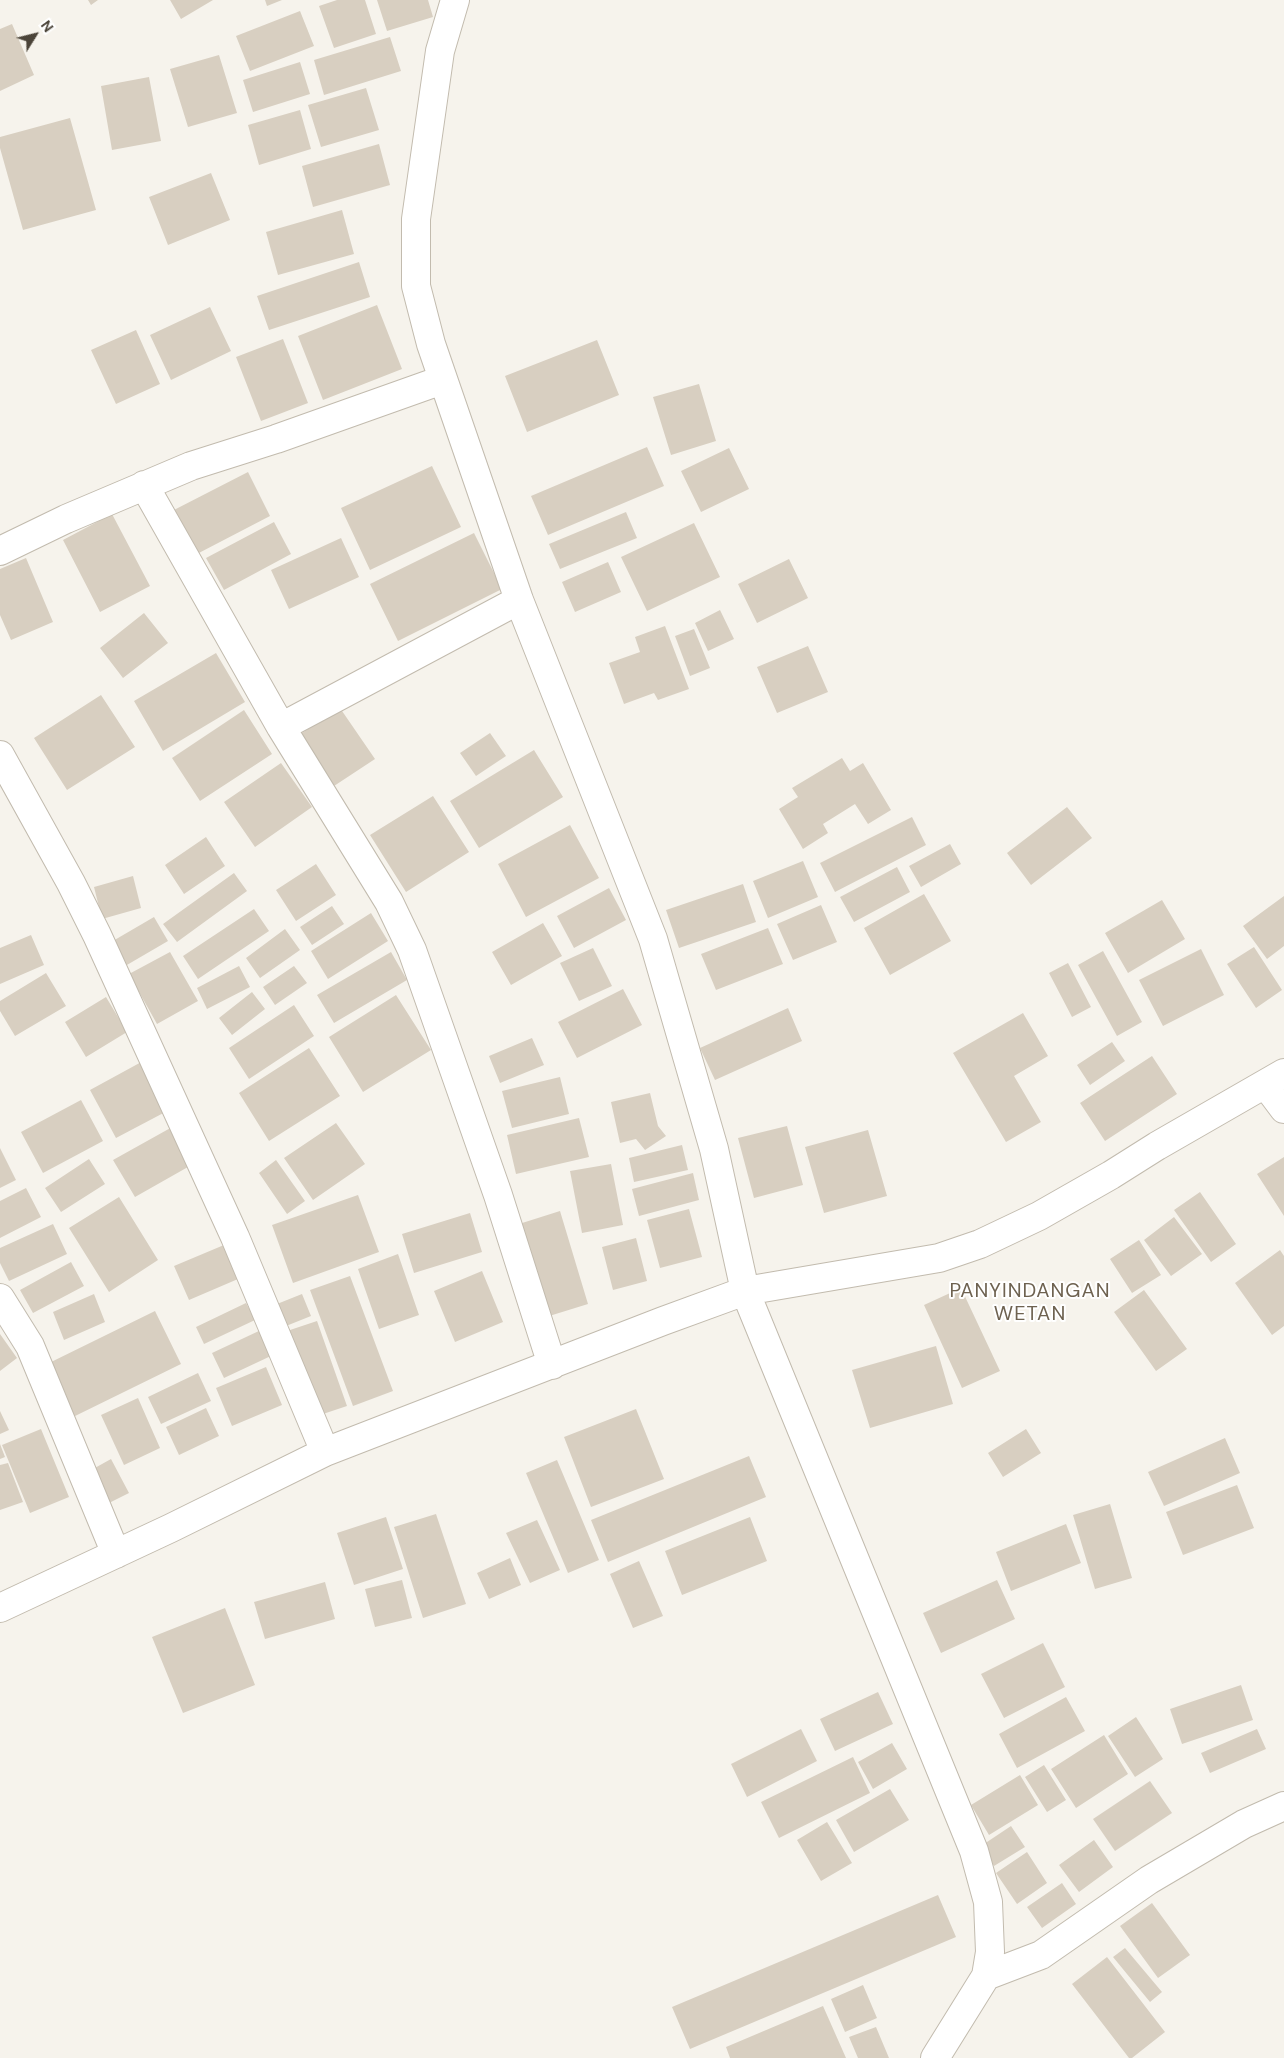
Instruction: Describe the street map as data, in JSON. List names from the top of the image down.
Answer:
{
  "districts": ["PANYINDANGAN WETAN"],
  "north": "top right"
}
